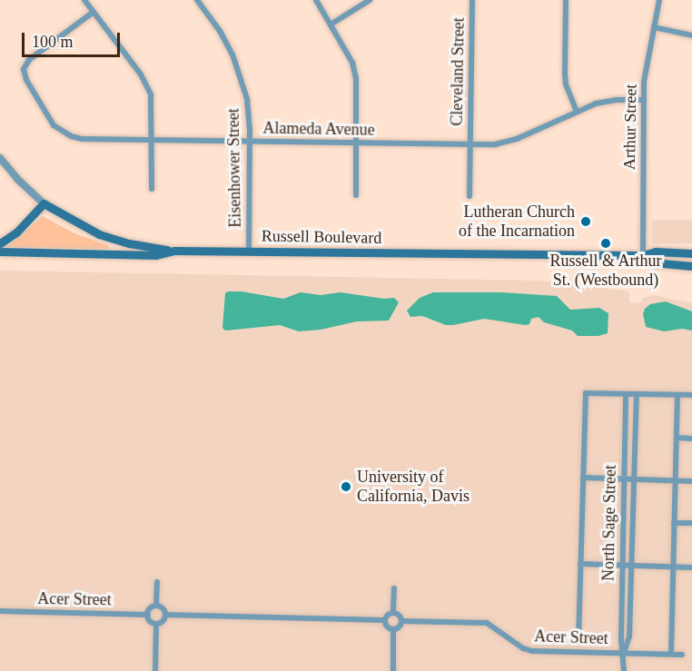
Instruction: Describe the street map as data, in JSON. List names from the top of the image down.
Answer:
{
  "streets": {
    "main road": ["Russell Boulevard"],
    "street": [
      "Cleveland Street",
      "Arthur Street",
      "Alameda Avenue",
      "Eisenhower Street",
      "North Sage Street",
      "Acer Street"
    ]
  },
  "crossings": [
    ["Cleveland Street", "Alameda Avenue"],
    ["Arthur Street", "Alameda Avenue"],
    ["Arthur Street", "Russell Boulevard"],
    ["Alameda Avenue", "Eisenhower Street"],
    ["Eisenhower Street", "Russell Boulevard"],
    ["North Sage Street", "Acer Street"]
  ],
  "places": ["Lutheran Church of the Incarnation", "Russell & Arthur St. (Westbound)", "University of California, Davis"],
  "scale_bar": "100 m"
}
